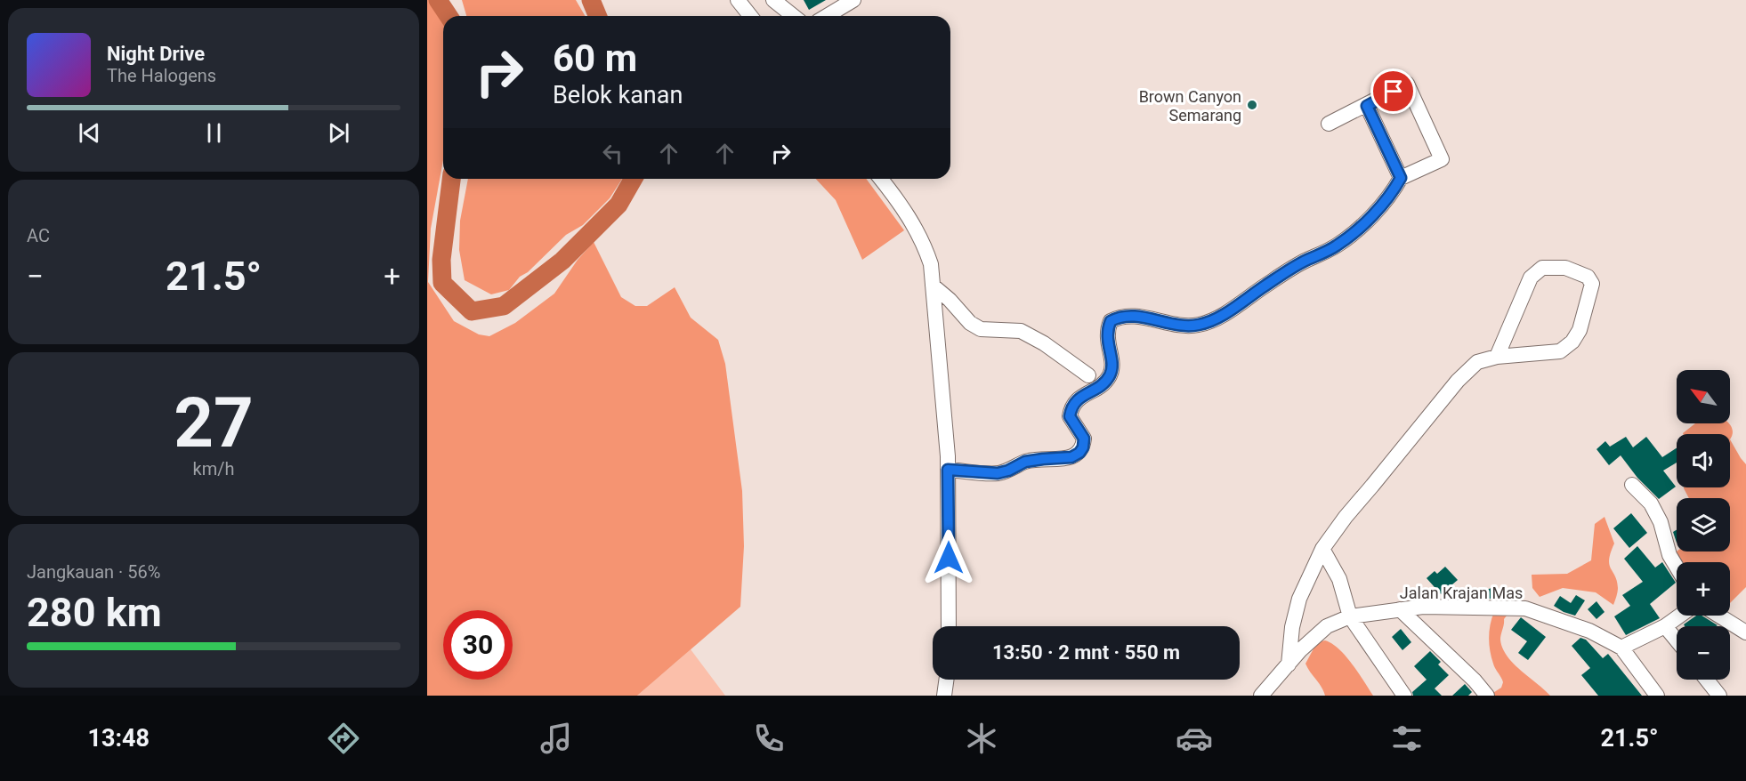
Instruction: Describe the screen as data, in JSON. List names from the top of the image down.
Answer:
{
  "streets": {
    "street": ["Jalan Krajan Mas"]
  },
  "places": ["Brown Canyon Semarang"],
  "north": "top left",
  "page": {
    "turn": ["60 m", "Belok kanan"],
    "song": ["Night Drive", "The Halogens"],
    "tile": [
      "AC",
      ["27", "km/h"],
      ["Jangkauan · 56%", "280 km"]
    ],
    "heat": ["−", "21.5°", "+"],
    "map_buttons": ["+", "−"],
    "limit": "30",
    "trip": "13:50 · 2 mnt · 550 m",
    "tabs": ["13:48", "21.5°"]
  }
}
